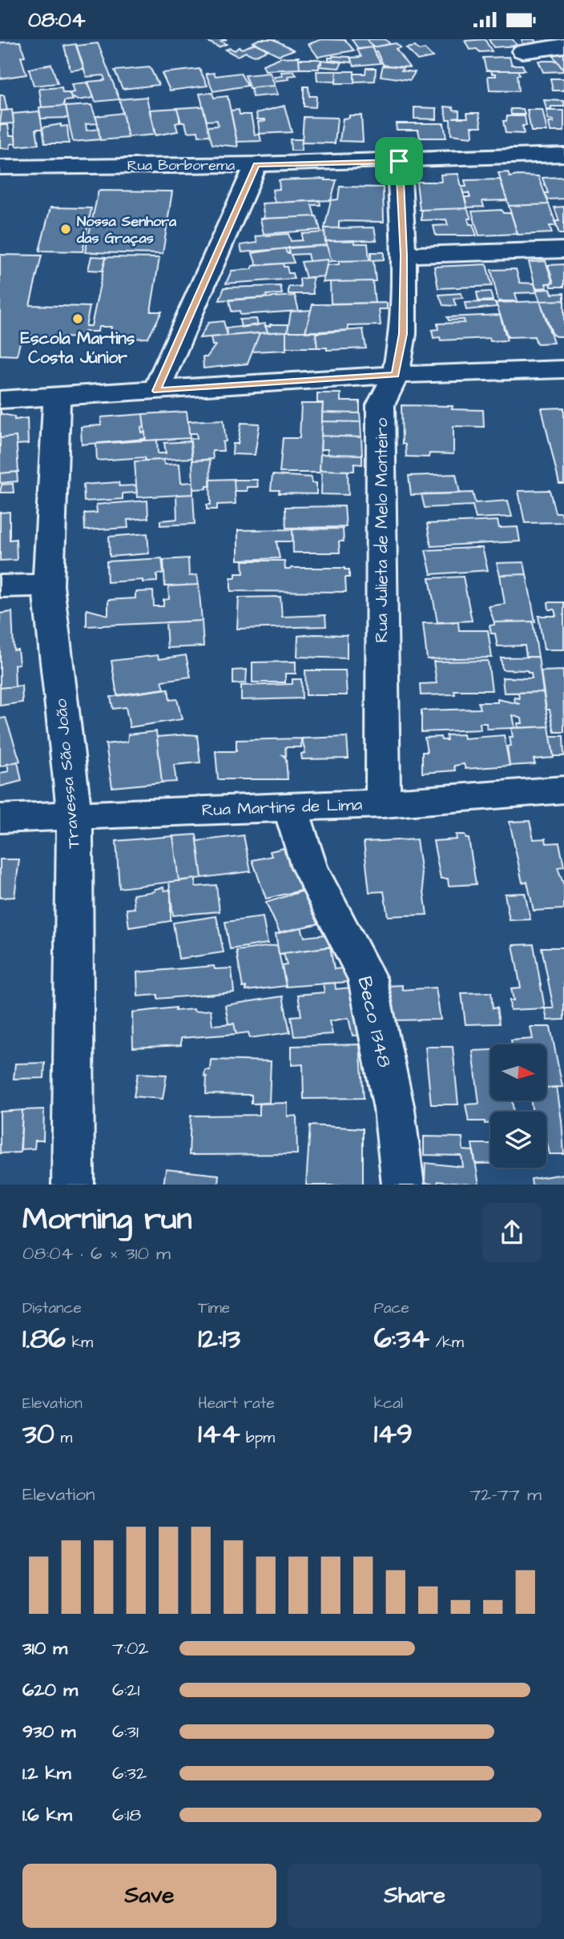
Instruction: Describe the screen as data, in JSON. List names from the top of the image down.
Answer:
{
  "streets": {
    "street": [
      "Rua Borborema",
      "Rua Julieta de Melo Monteiro",
      "Travessa São João",
      "Rua Martins de Lima",
      "Beco 1348"
    ]
  },
  "crossings": [
    ["Rua Borborema", "Rua Julieta de Melo Monteiro"],
    ["Rua Julieta de Melo Monteiro", "Rua Martins de Lima"],
    ["Travessa São João", "Rua Martins de Lima"],
    ["Rua Martins de Lima", "Beco 1348"]
  ],
  "places": ["Nossa Senhora das Graças", "Escola Martins Costa Júnior"],
  "north": "right",
  "page": {
    "status": "08:04",
    "heading": ["Morning run", "08:04 · 6 × 310 m"],
    "stats": [
      ["Distance", "1.86 km"],
      ["Time", "12:13"],
      ["Pace", "6:34 /km"],
      ["Elevation", "30 m"],
      ["Heart rate", "144 bpm"],
      ["kcal", "149"]
    ],
    "chart": ["Elevation", "72–77 m"],
    "list": [
      {
        "name": "310 m",
        "note": "7:02"
      },
      {
        "name": "620 m",
        "note": "6:21"
      },
      {
        "name": "930 m",
        "note": "6:31"
      },
      {
        "name": "1.2 km",
        "note": "6:32"
      },
      {
        "name": "1.6 km",
        "note": "6:18"
      }
    ],
    "buttons": ["Save", "Share"]
  }
}
